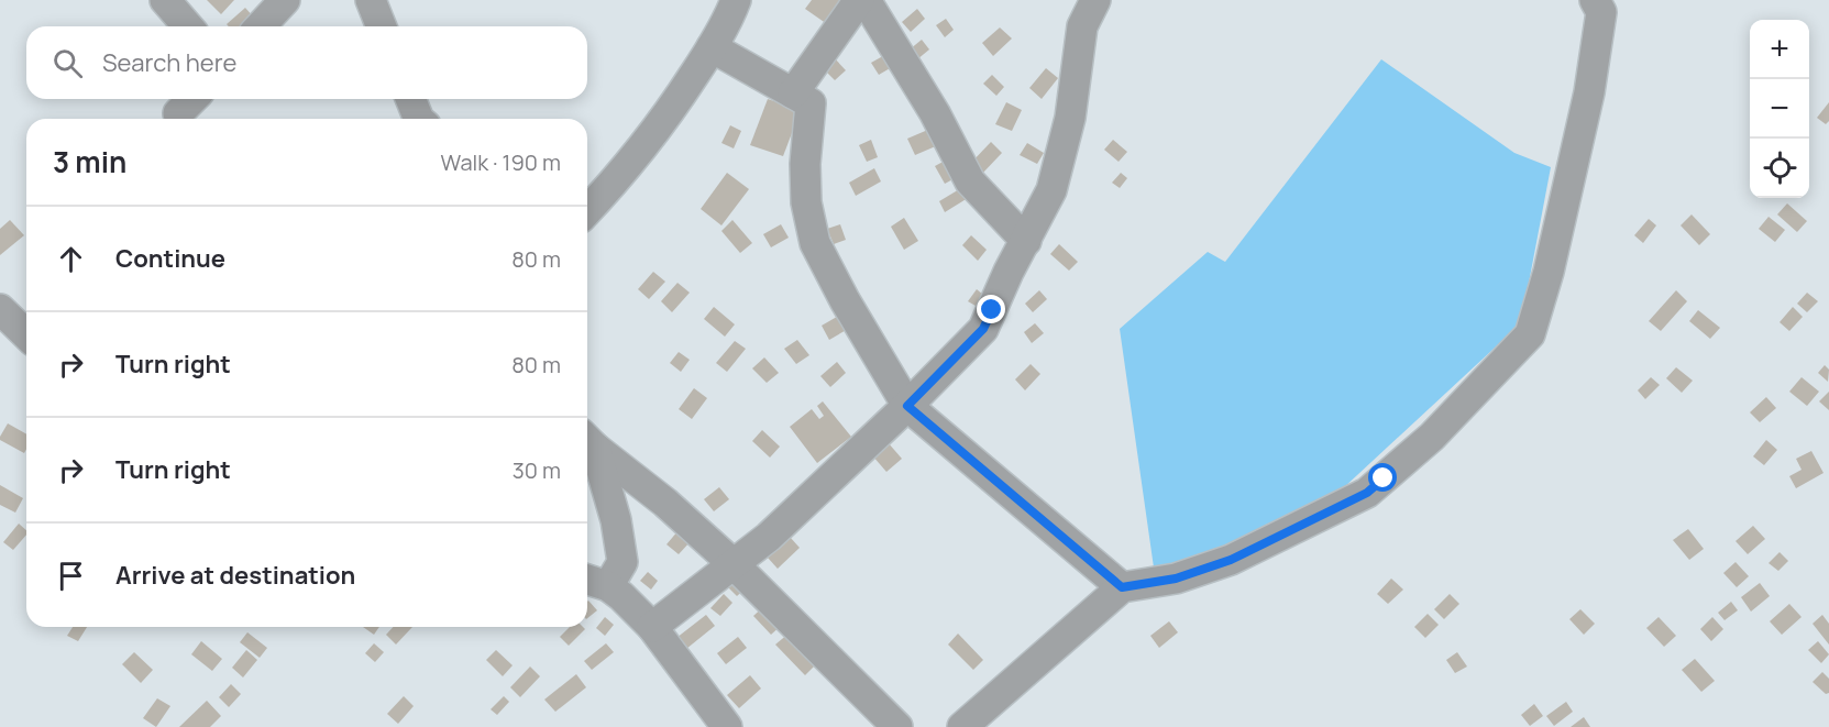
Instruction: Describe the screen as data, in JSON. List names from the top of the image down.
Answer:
{
  "page": {
    "map_buttons": ["+", "−"],
    "search": "Search here",
    "heading": ["3 min", "Walk · 190 m"],
    "list": [
      ["Continue", "80 m"],
      ["Turn right", "80 m"],
      ["Turn right", "30 m"],
      "Arrive at destination"
    ]
  }
}
